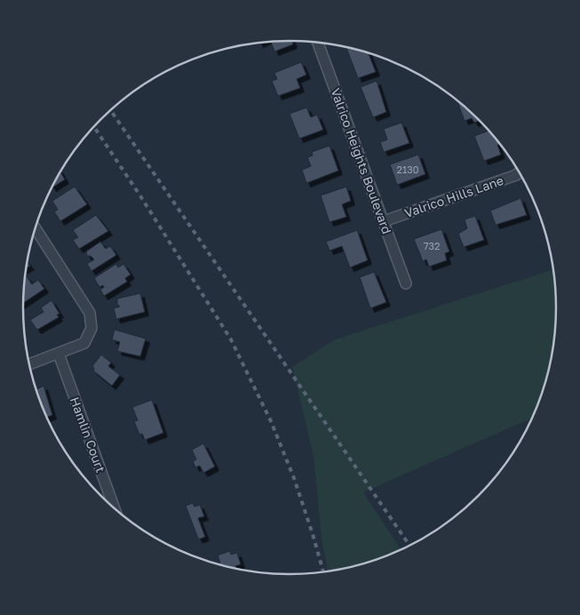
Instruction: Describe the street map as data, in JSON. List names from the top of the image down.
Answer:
{
  "streets": {
    "street": ["Valrico Heights Boulevard", "Valrico Hills Lane", "Hamlin Court"]
  },
  "crossings": [
    ["Valrico Heights Boulevard", "Valrico Hills Lane"]
  ],
  "house_numbers": ["2130", "732"]
}
